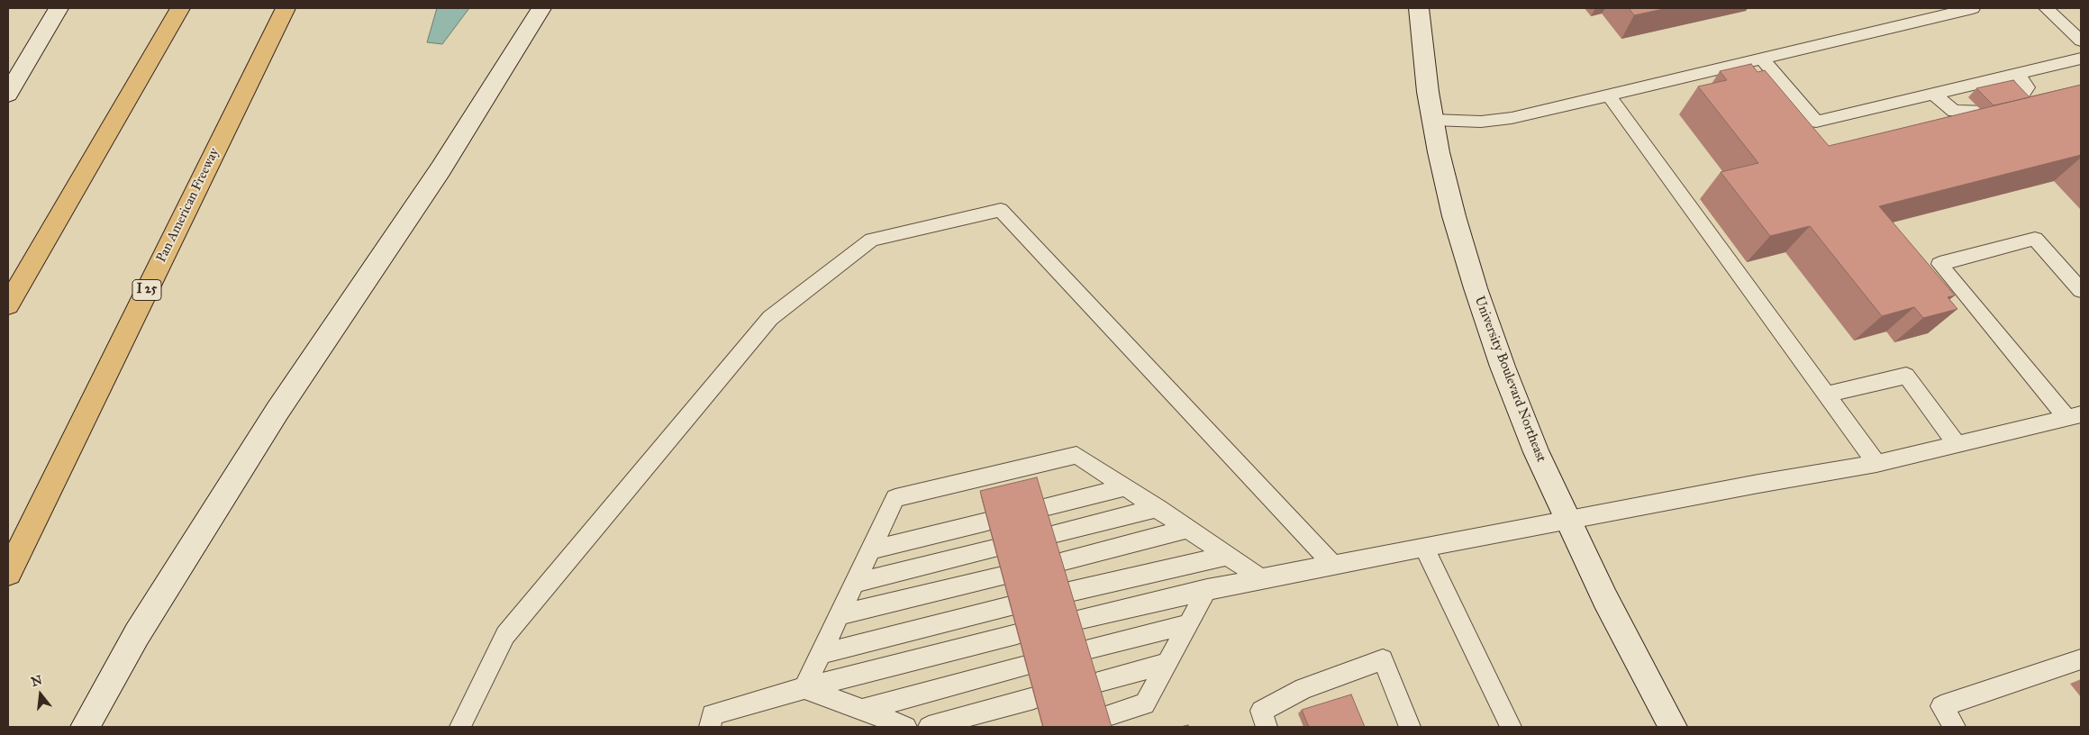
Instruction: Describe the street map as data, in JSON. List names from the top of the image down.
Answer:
{
  "streets": {
    "highway": ["Pan American Freeway", "I 25"],
    "main road": ["University Boulevard Northeast"]
  },
  "north": "top"
}
